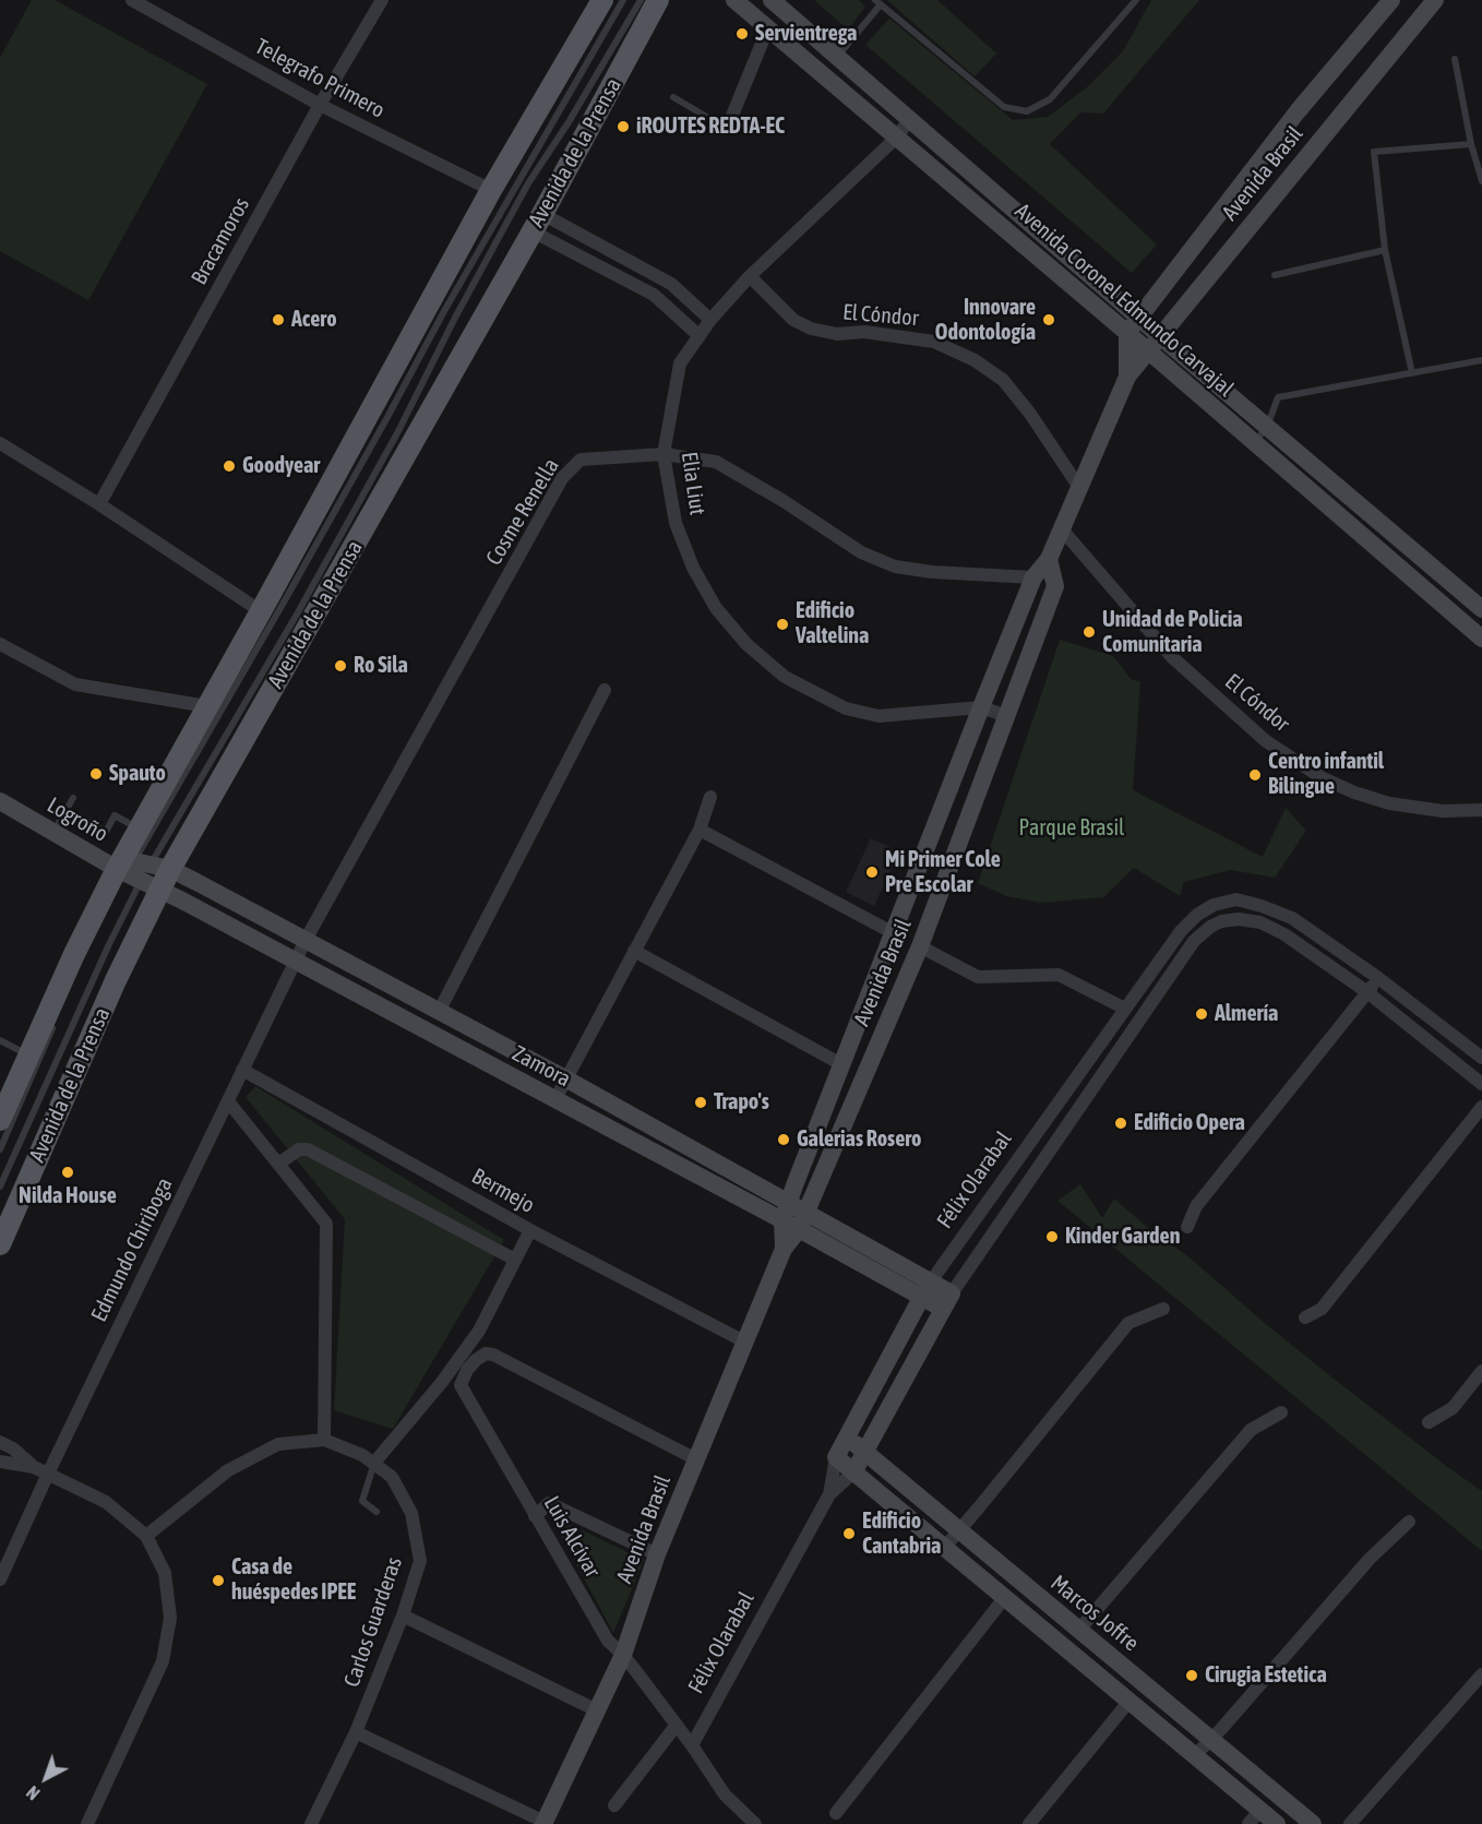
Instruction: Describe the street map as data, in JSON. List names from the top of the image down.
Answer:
{
  "streets": {
    "main road": ["Avenida de la Prensa"],
    "street": [
      "Telegrafo Primero",
      "Avenida Brasil",
      "Bracamoros",
      "Avenida Coronel Edmundo Carvajal",
      "El Cóndor",
      "Elia Liut",
      "Cosme Renella",
      "Logroño",
      "Zamora",
      "Félix Olarabal",
      "Bermejo",
      "Edmundo Chiriboga",
      "Luis Alcívar",
      "Marcos Joffre",
      "Carlos Guarderas"
    ]
  },
  "crossings": [
    ["Telegrafo Primero", "Avenida de la Prensa"],
    ["Telegrafo Primero", "Bracamoros"],
    ["Avenida de la Prensa", "Logroño"],
    ["Avenida de la Prensa", "Zamora"],
    ["Avenida Brasil", "Avenida Coronel Edmundo Carvajal"],
    ["Avenida Brasil", "El Cóndor"],
    ["Avenida Brasil", "Elia Liut"],
    ["Avenida Brasil", "Cosme Renella"],
    ["Avenida Brasil", "Zamora"],
    ["Avenida Brasil", "Bermejo"],
    ["Avenida Brasil", "Luis Alcívar"],
    ["Avenida Coronel Edmundo Carvajal", "Elia Liut"],
    ["El Cóndor", "Elia Liut"],
    ["Elia Liut", "Cosme Renella"],
    ["Cosme Renella", "Zamora"],
    ["Cosme Renella", "Edmundo Chiriboga"],
    ["Logroño", "Zamora"],
    ["Zamora", "Félix Olarabal"],
    ["Zamora", "Edmundo Chiriboga"],
    ["Félix Olarabal", "Luis Alcívar"],
    ["Félix Olarabal", "Marcos Joffre"],
    ["Bermejo", "Edmundo Chiriboga"]
  ],
  "parks": ["Parque Brasil"],
  "places": [
    "Servientrega",
    "iROUTES REDTA-EC",
    "Acero",
    "Innovare Odontología",
    "Goodyear",
    "Edificio Valtelina",
    "Unidad de Policia Comunitaria",
    "Ro Sila",
    "Spauto",
    "Centro infantil Bilingue",
    "Mi Primer Cole Pre Escolar",
    "Almería",
    "Trapo's",
    "Edificio Opera",
    "Galerias Rosero",
    "Nilda House",
    "Kinder Garden",
    "Edificio Cantabria",
    "Casa de huéspedes IPEE",
    "Cirugia Estetica"
  ],
  "north": "bottom left"
}
